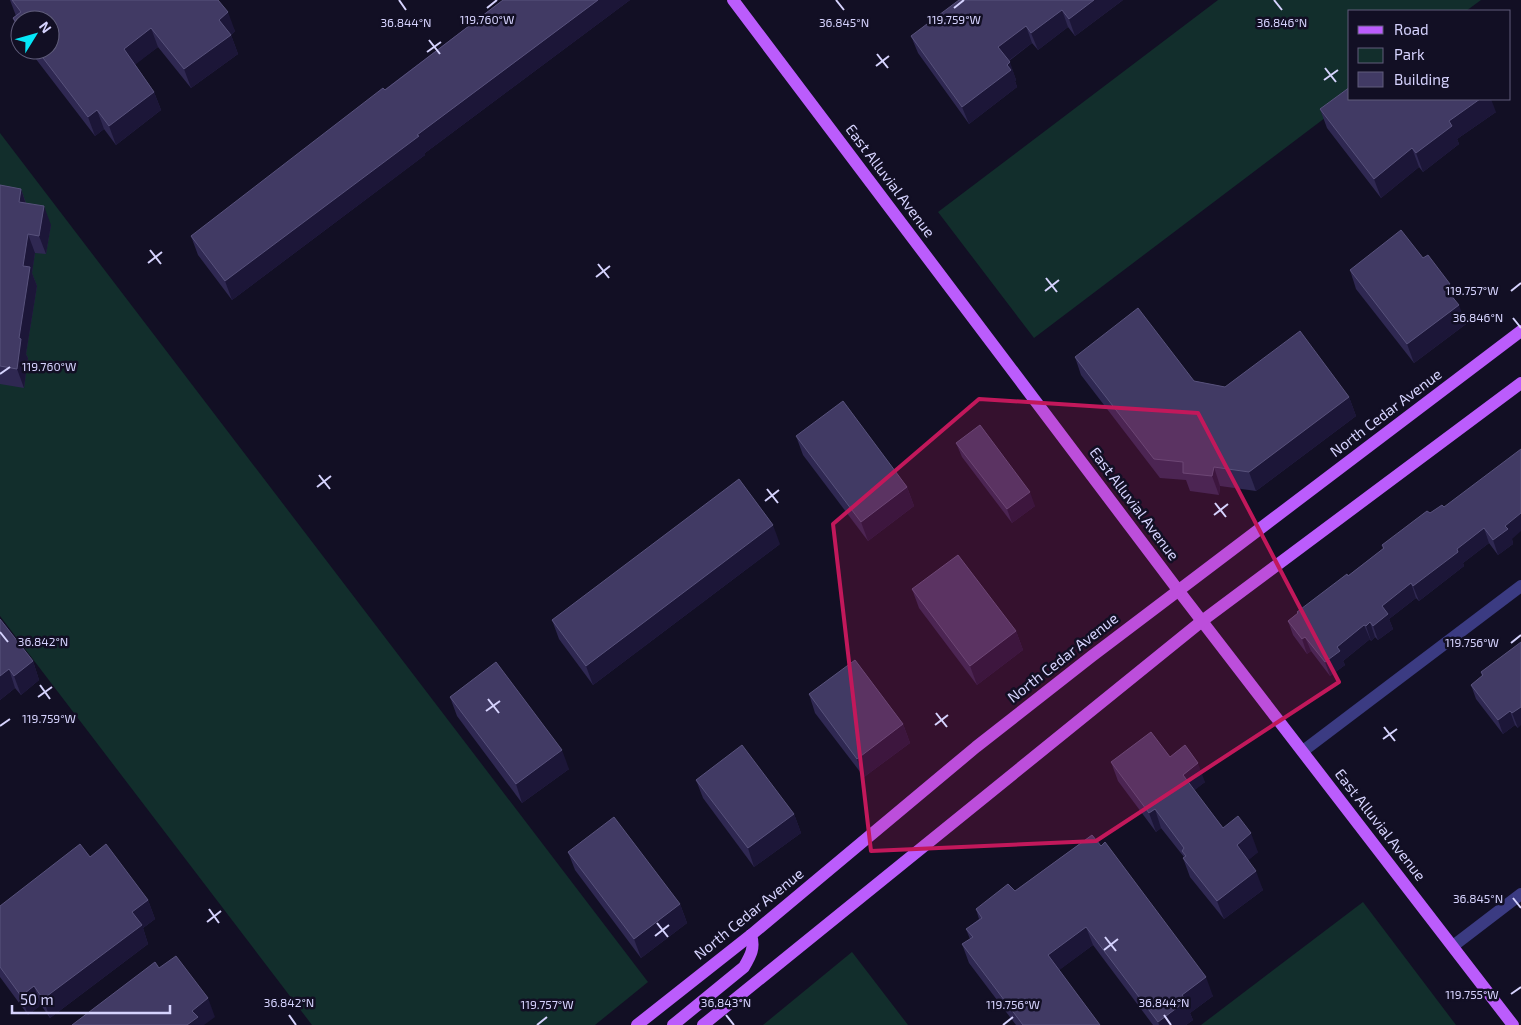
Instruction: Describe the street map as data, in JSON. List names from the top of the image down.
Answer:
{
  "streets": {
    "main road": ["East Alluvial Avenue", "North Cedar Avenue"]
  },
  "crossings": [
    ["East Alluvial Avenue", "North Cedar Avenue"]
  ],
  "legend": ["Road", "Park", "Building"],
  "scale_bar": "50 m",
  "north": "top right",
  "coordinates": [
    "119.760°W",
    "119.759°W",
    "36.844°N",
    "36.845°N",
    "36.846°N",
    "119.757°W",
    "36.842°N",
    "119.756°W",
    "119.755°W",
    "36.843°N"
  ]
}
